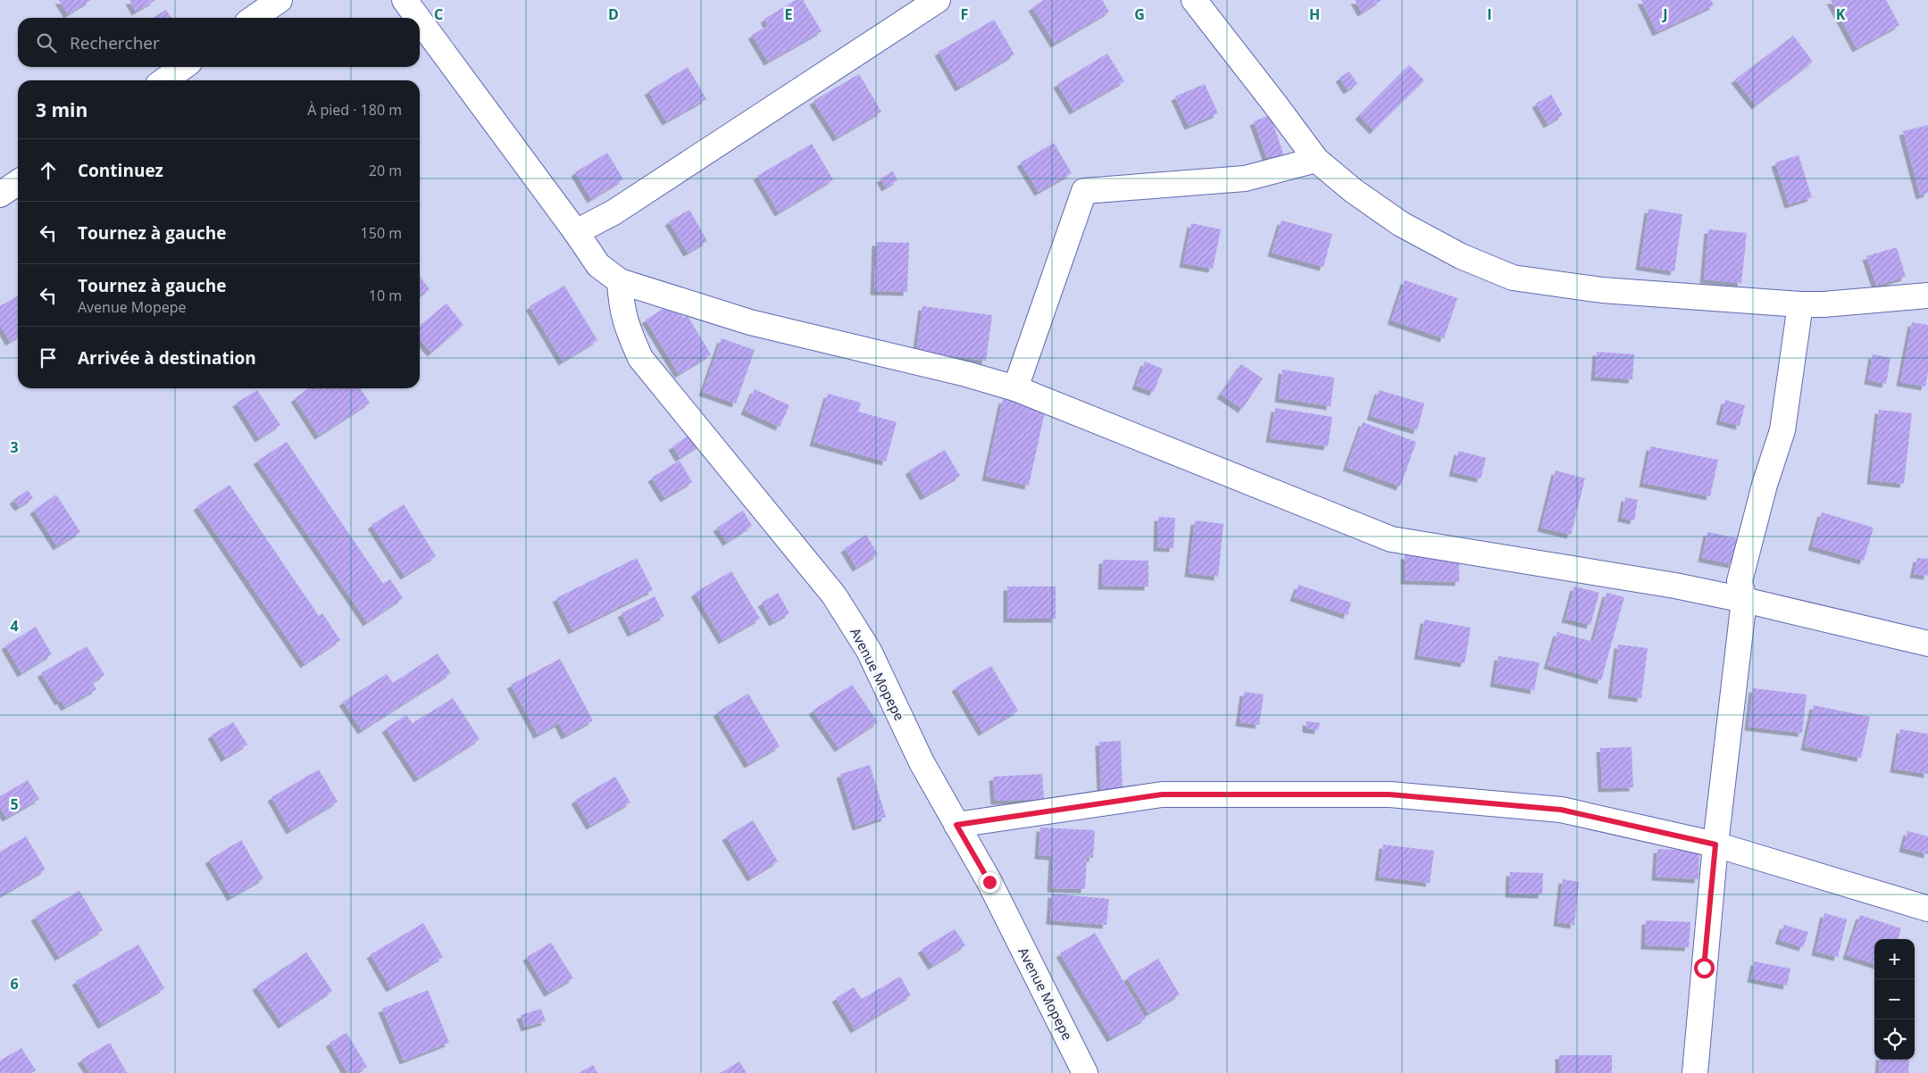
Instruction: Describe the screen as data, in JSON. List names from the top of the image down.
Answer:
{
  "streets": {
    "street": ["Avenue Mopepe"]
  },
  "page": {
    "search": "Rechercher",
    "heading": ["3 min", "À pied · 180 m"],
    "list": [
      ["Continuez", "20 m"],
      ["Tournez à gauche", "150 m"],
      ["Tournez à gauche", "Avenue Mopepe", "10 m"],
      "Arrivée à destination"
    ],
    "map_buttons": ["+", "−"]
  },
  "grid": {
    "columns": [
      "C",
      "D",
      "E",
      "F",
      "G",
      "H",
      "I",
      "J",
      "K"
    ],
    "rows": [
      "3",
      "4",
      "5",
      "6"
    ]
  }
}
